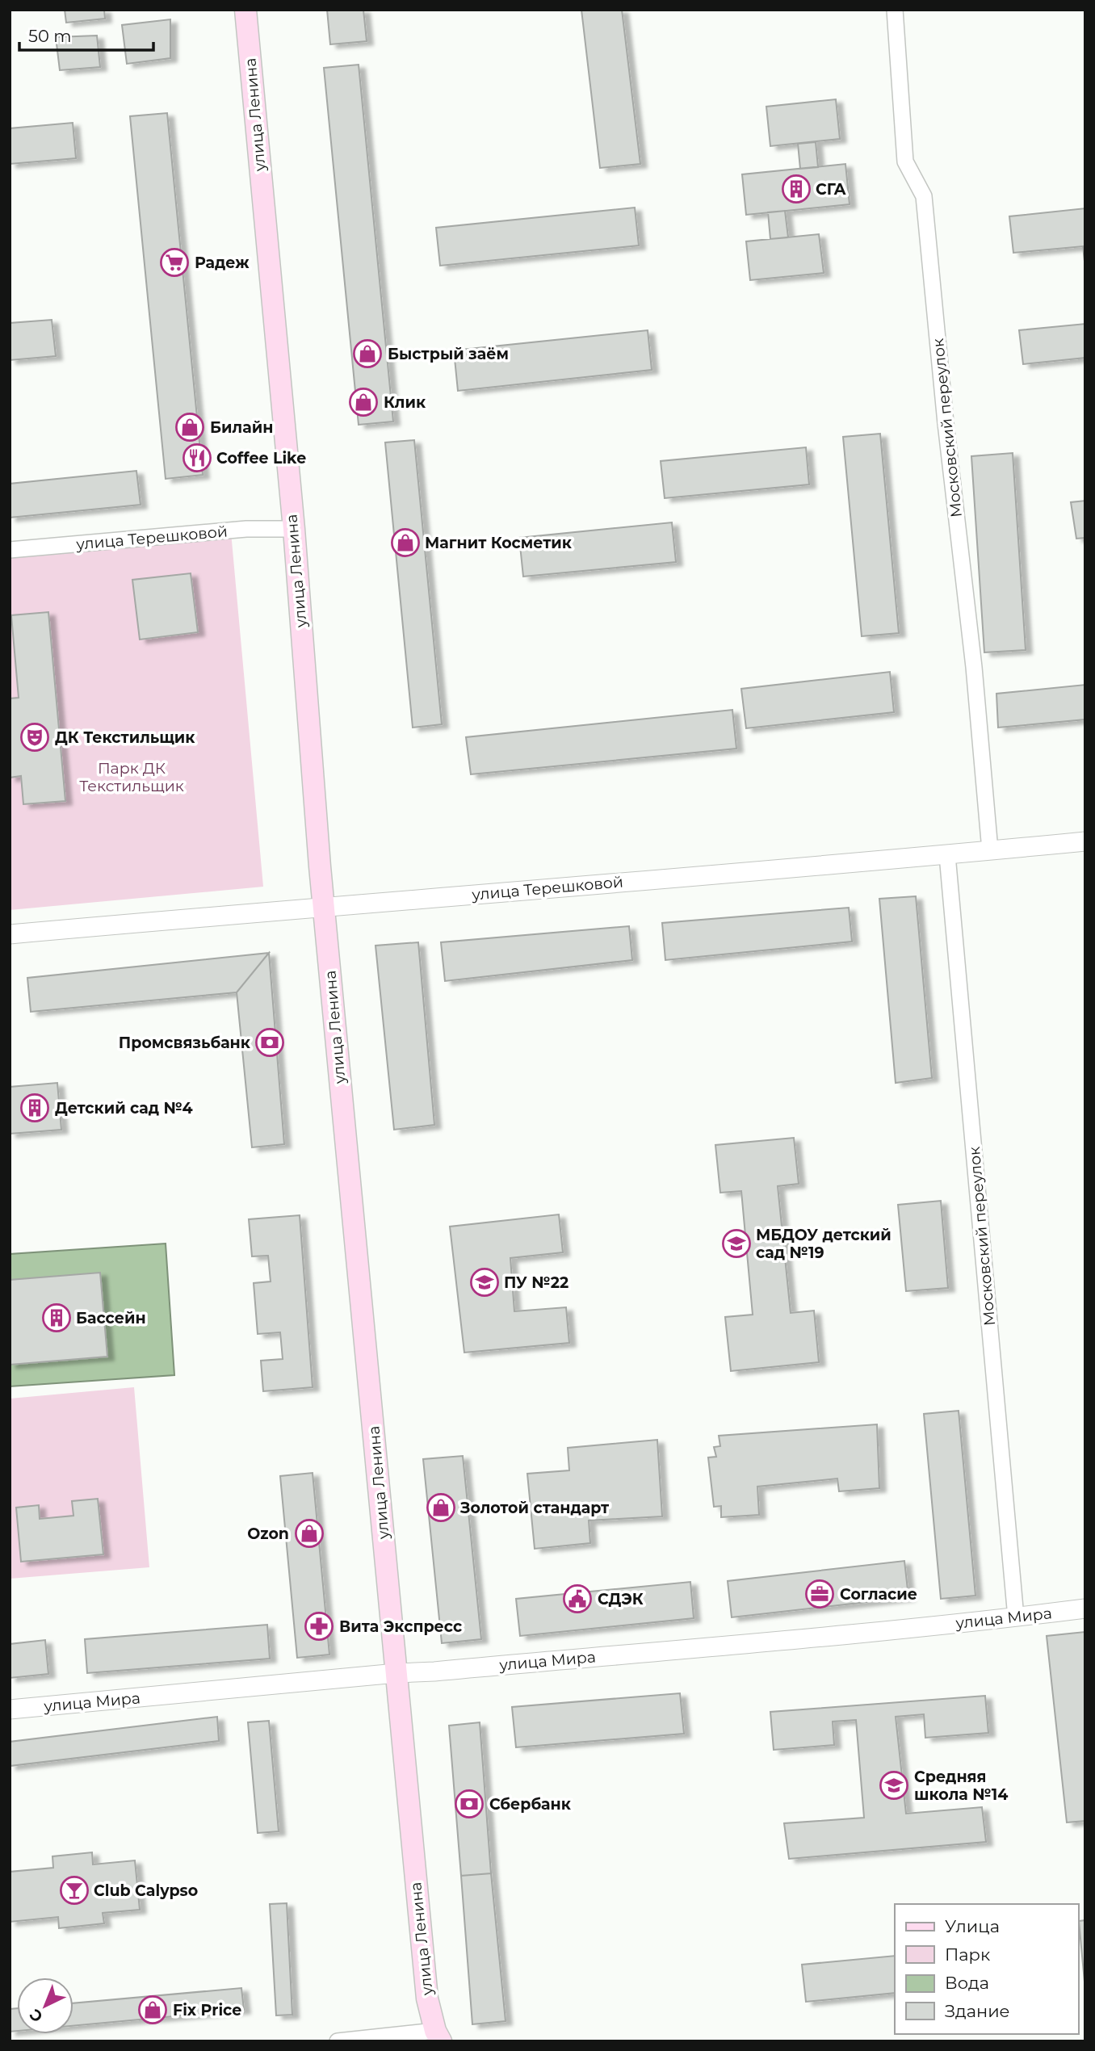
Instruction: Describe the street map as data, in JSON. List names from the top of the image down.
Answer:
{
  "streets": {
    "main road": ["улица Ленина"],
    "street": ["Московский переулок", "улица Терешковой", "улица Мира"]
  },
  "crossings": [
    ["улица Ленина", "улица Терешковой"],
    ["улица Ленина", "улица Мира"],
    ["Московский переулок", "улица Терешковой"],
    ["Московский переулок", "улица Мира"]
  ],
  "parks": ["Парк ДК Текстильщик"],
  "places": {
    "building": ["СГА", "Детский сад №4", "Бассейн"],
    "supermarket": ["Радеж"],
    "shop": [
      "Быстрый заём",
      "Клик",
      "Билайн",
      "Магнит Косметик",
      "Золотой стандарт",
      "Ozon",
      "Fix Price"
    ],
    "restaurant": ["Coffee Like"],
    "theatre": ["ДК Текстильщик"],
    "bank": ["Промсвязьбанк", "Сбербанк"],
    "school or university": ["МБДОУ детский сад №19", "ПУ №22", "Средняя школа №14"],
    "office": ["Согласие"],
    "public building": ["СДЭК"],
    "pharmacy": ["Вита Экспресс"],
    "bar": ["Club Calypso"]
  },
  "legend": [
    "Улица",
    "Парк",
    "Вода",
    "Здание"
  ],
  "scale_bar": "50 m",
  "north": "bottom left"
}
